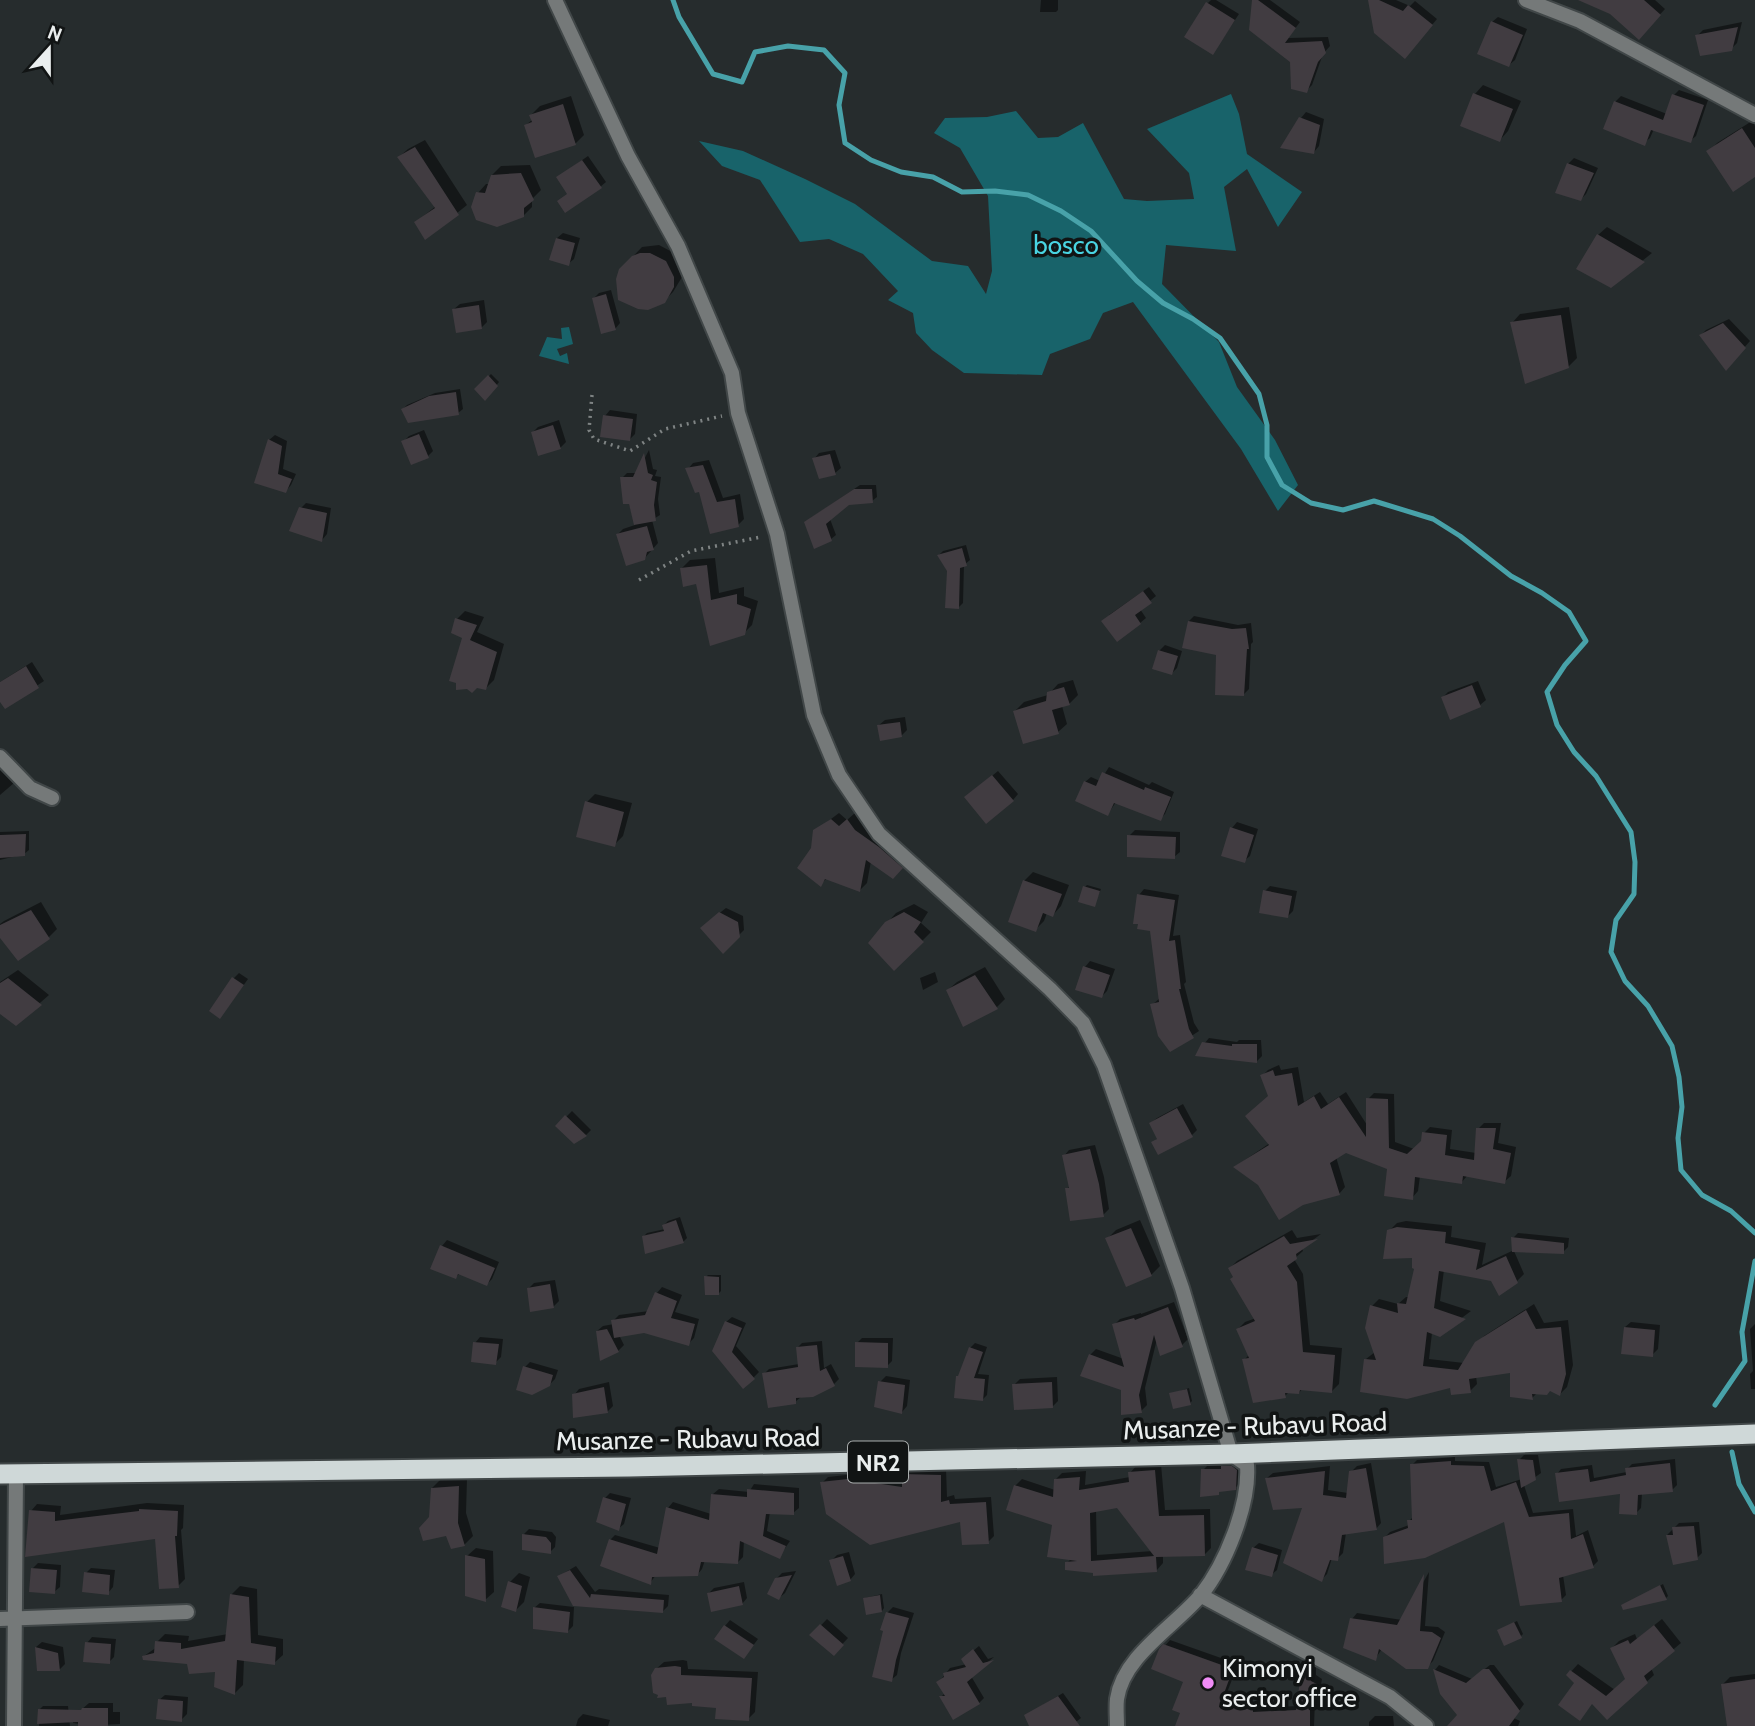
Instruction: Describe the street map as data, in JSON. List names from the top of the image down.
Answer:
{
  "streets": {
    "highway": ["Musanze - Rubavu Road", "NR2"]
  },
  "parks": ["bosco"],
  "places": ["Kimonyi sector office"],
  "north": "top"
}
